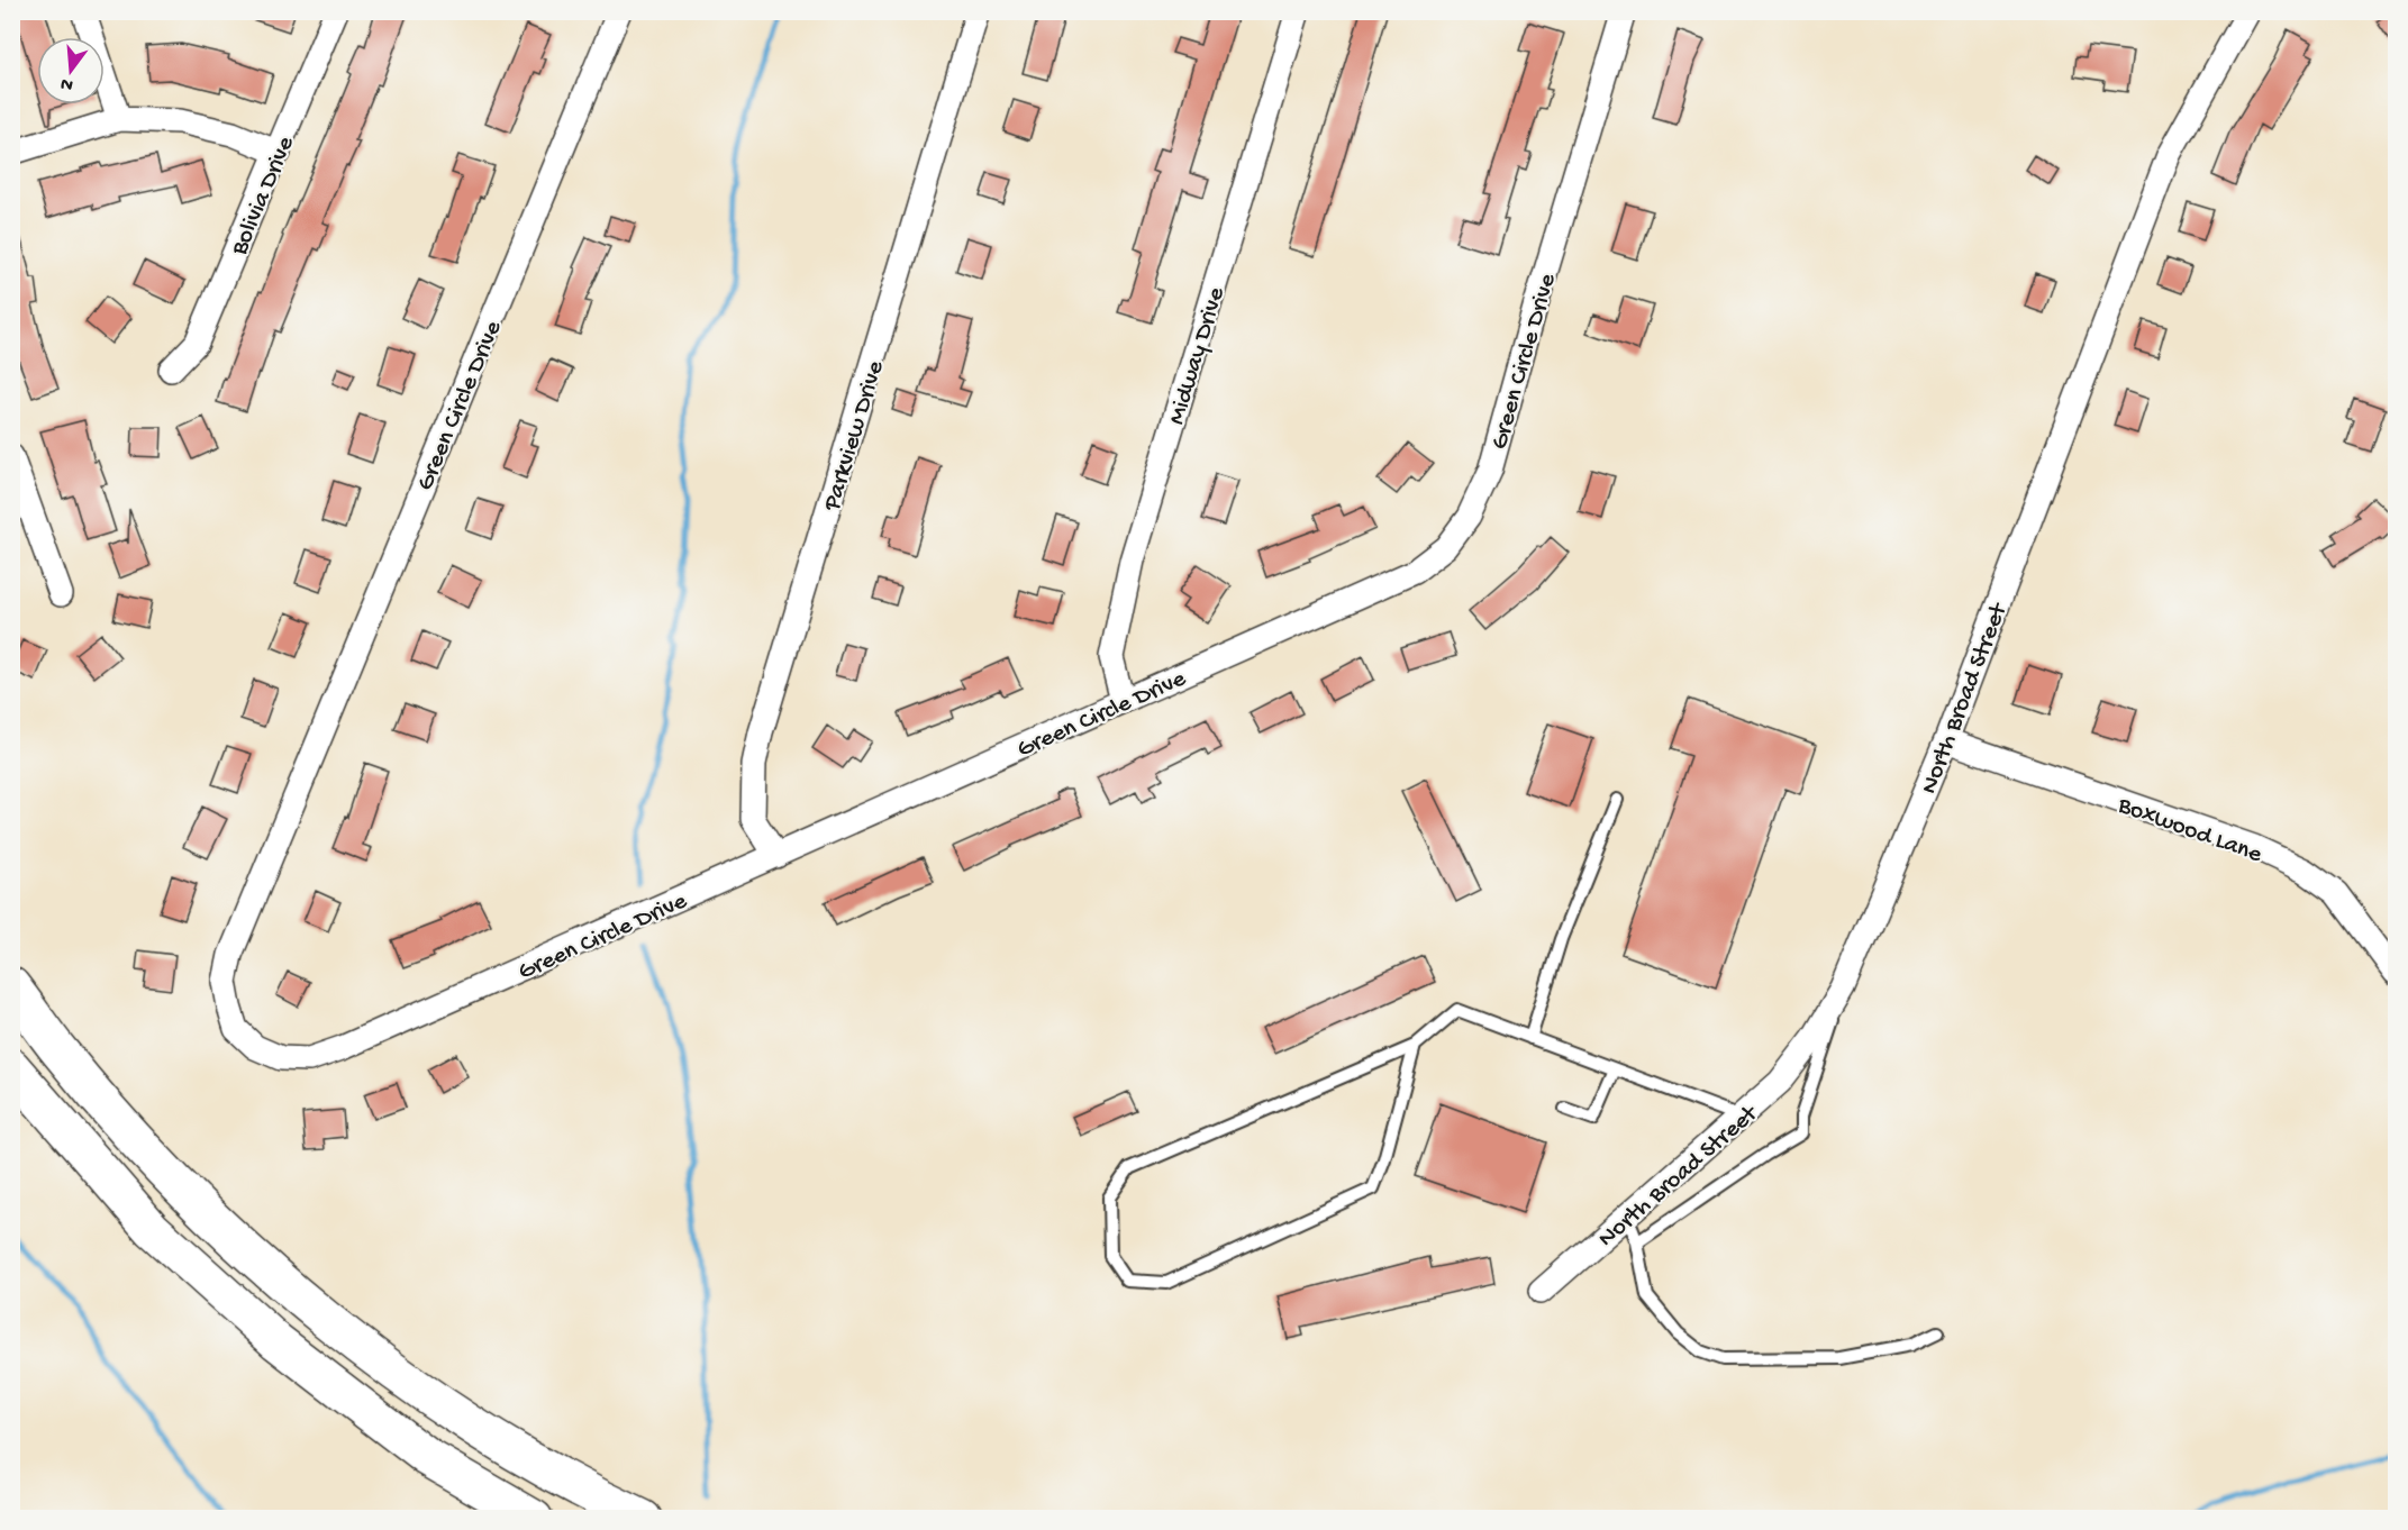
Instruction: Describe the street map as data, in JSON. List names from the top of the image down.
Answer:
{
  "streets": {
    "street": [
      "Bolivia Drive",
      "Midway Drive",
      "Green Circle Drive",
      "Parkview Drive",
      "North Broad Street",
      "Boxwood Lane"
    ]
  },
  "crossings": [
    ["Midway Drive", "Green Circle Drive"],
    ["Green Circle Drive", "Parkview Drive"],
    ["North Broad Street", "Boxwood Lane"]
  ],
  "north": "bottom"
}
